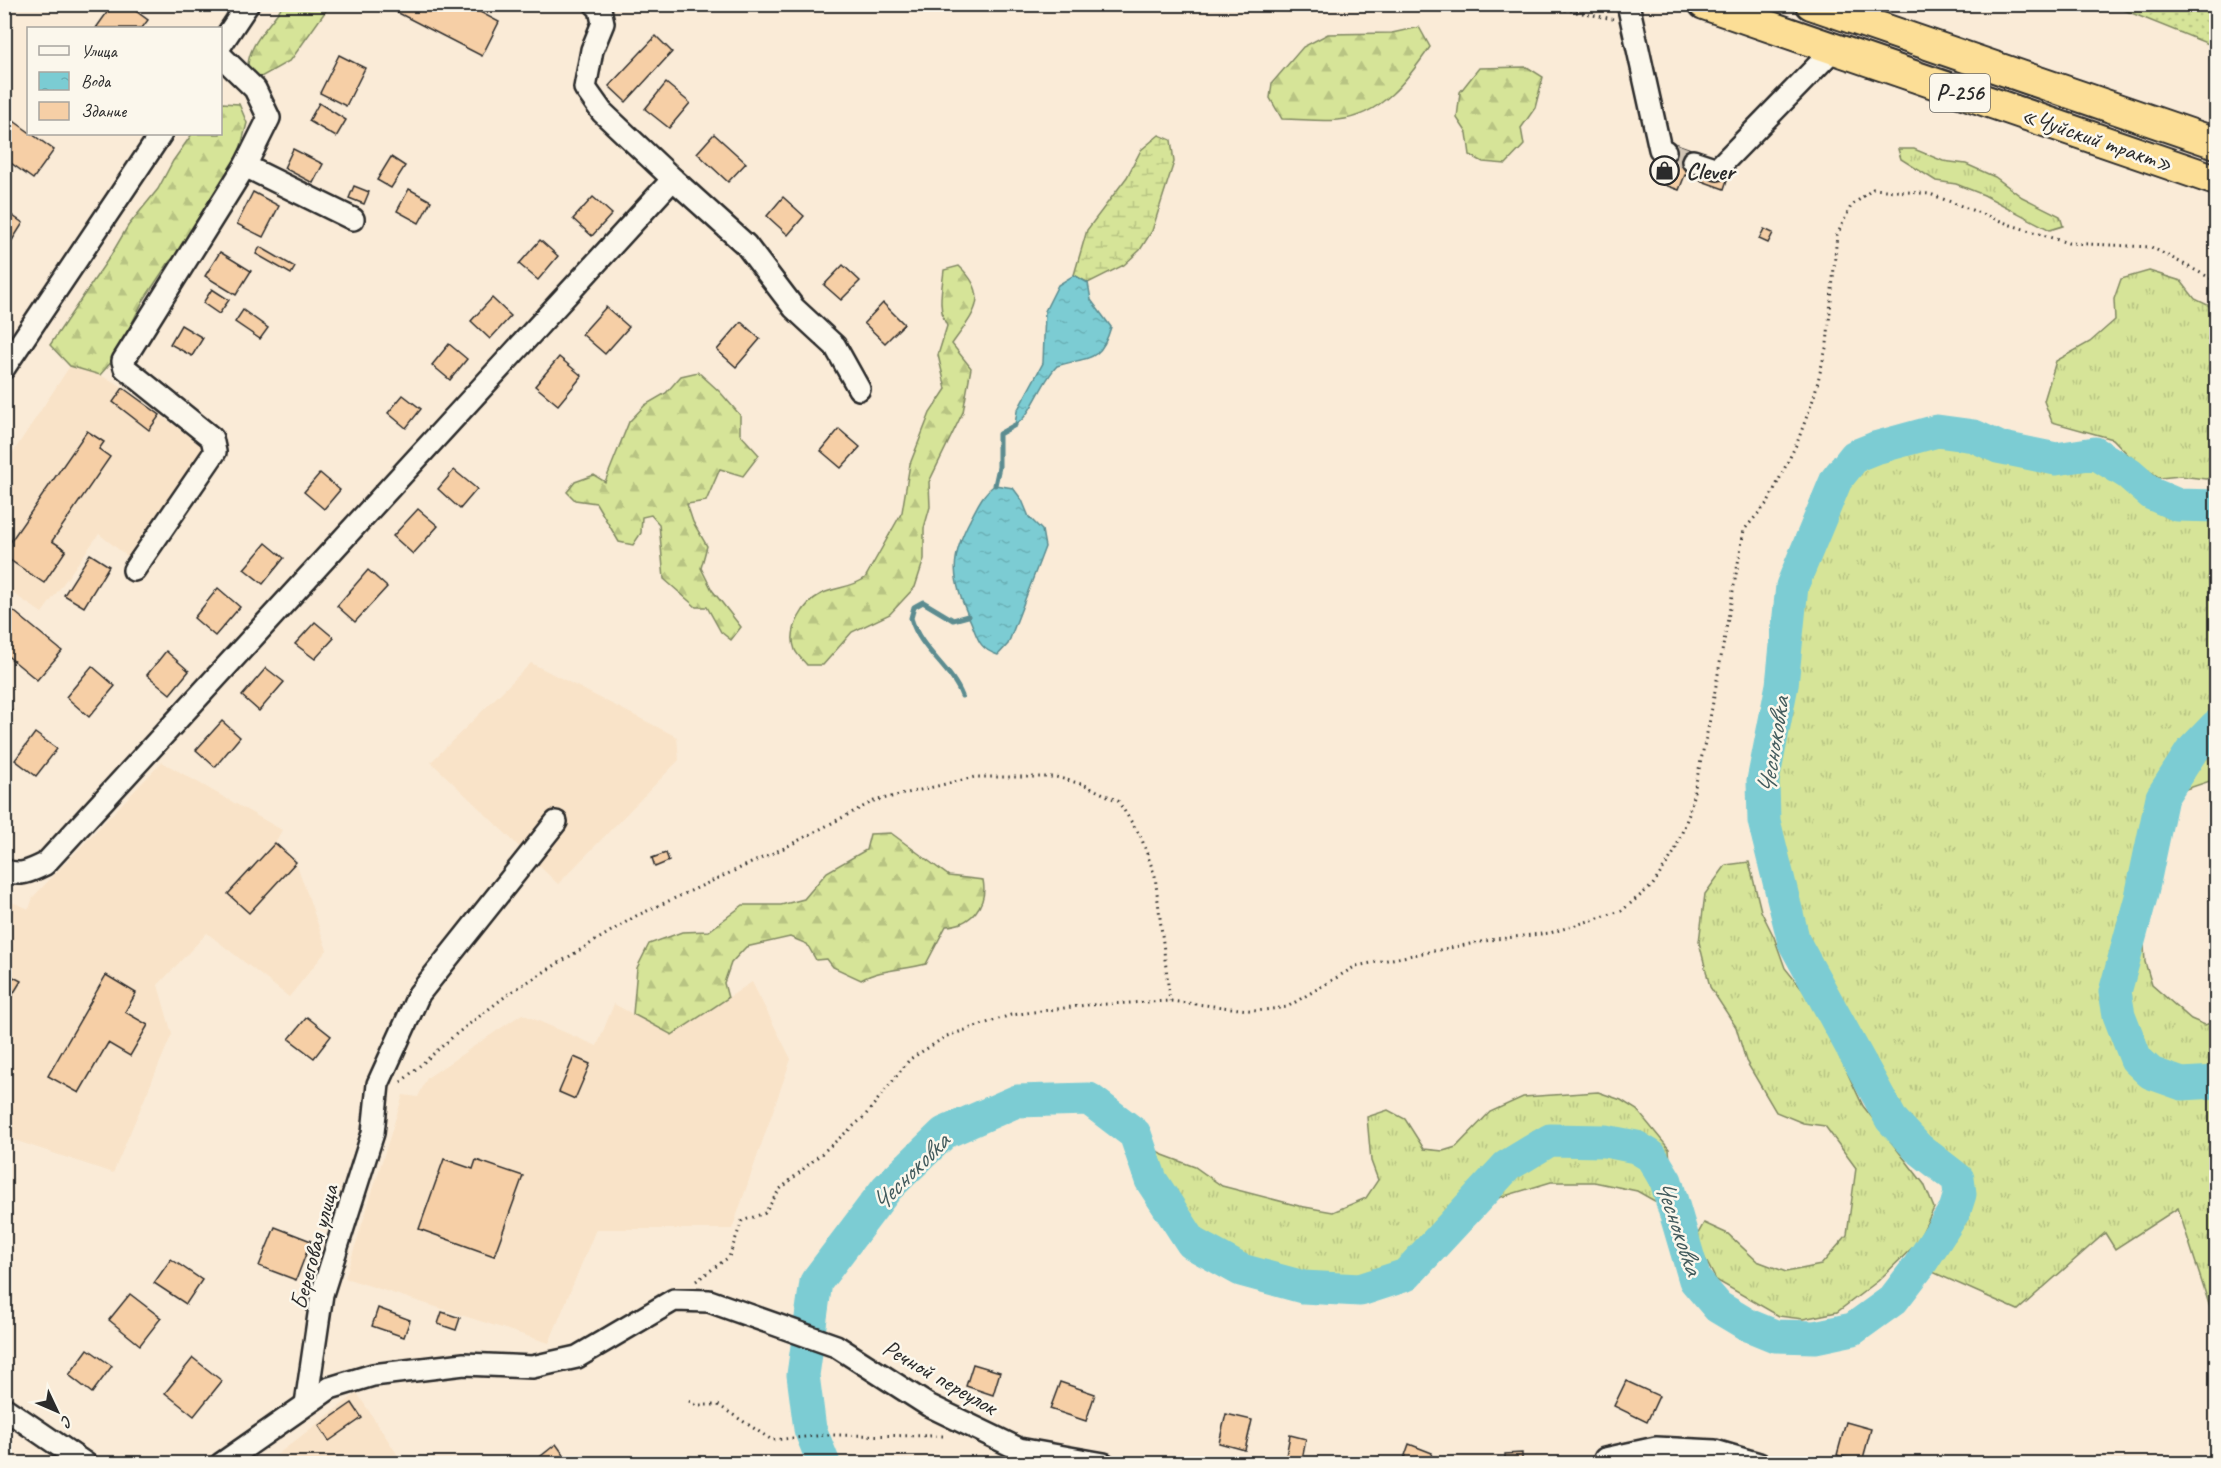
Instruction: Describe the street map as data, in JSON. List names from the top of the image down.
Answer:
{
  "streets": {
    "highway": ["Р-256", "«Чуйский тракт»"],
    "street": ["Береговая улица", "Речной переулок"]
  },
  "water": ["Чесноковка"],
  "places": {
    "shop": ["Clever"]
  },
  "legend": ["Улица", "Вода", "Здание"],
  "north": "bottom right"
}
